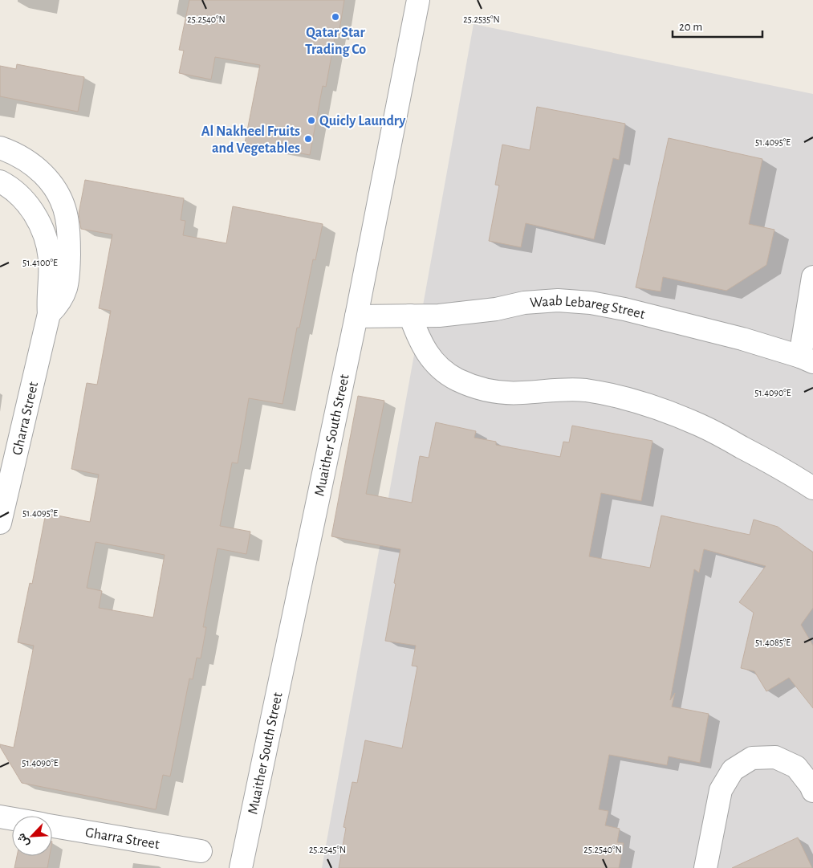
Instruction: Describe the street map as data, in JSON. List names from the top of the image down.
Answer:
{
  "streets": {
    "street": ["Waab Lebareg Street", "Gharra Street", "Muaither South Street"]
  },
  "crossings": [
    ["Waab Lebareg Street", "Muaither South Street"]
  ],
  "places": ["Qatar Star Trading Co", "Quicly Laundry", "Al Nakheel Fruits and Vegetables"],
  "scale_bar": "20 m",
  "north": "bottom left",
  "coordinates": [
    "25.2540°N",
    "25.2535°N",
    "51.4095°E",
    "51.4100°E",
    "51.4090°E",
    "51.4085°E",
    "25.2545°N"
  ]
}
